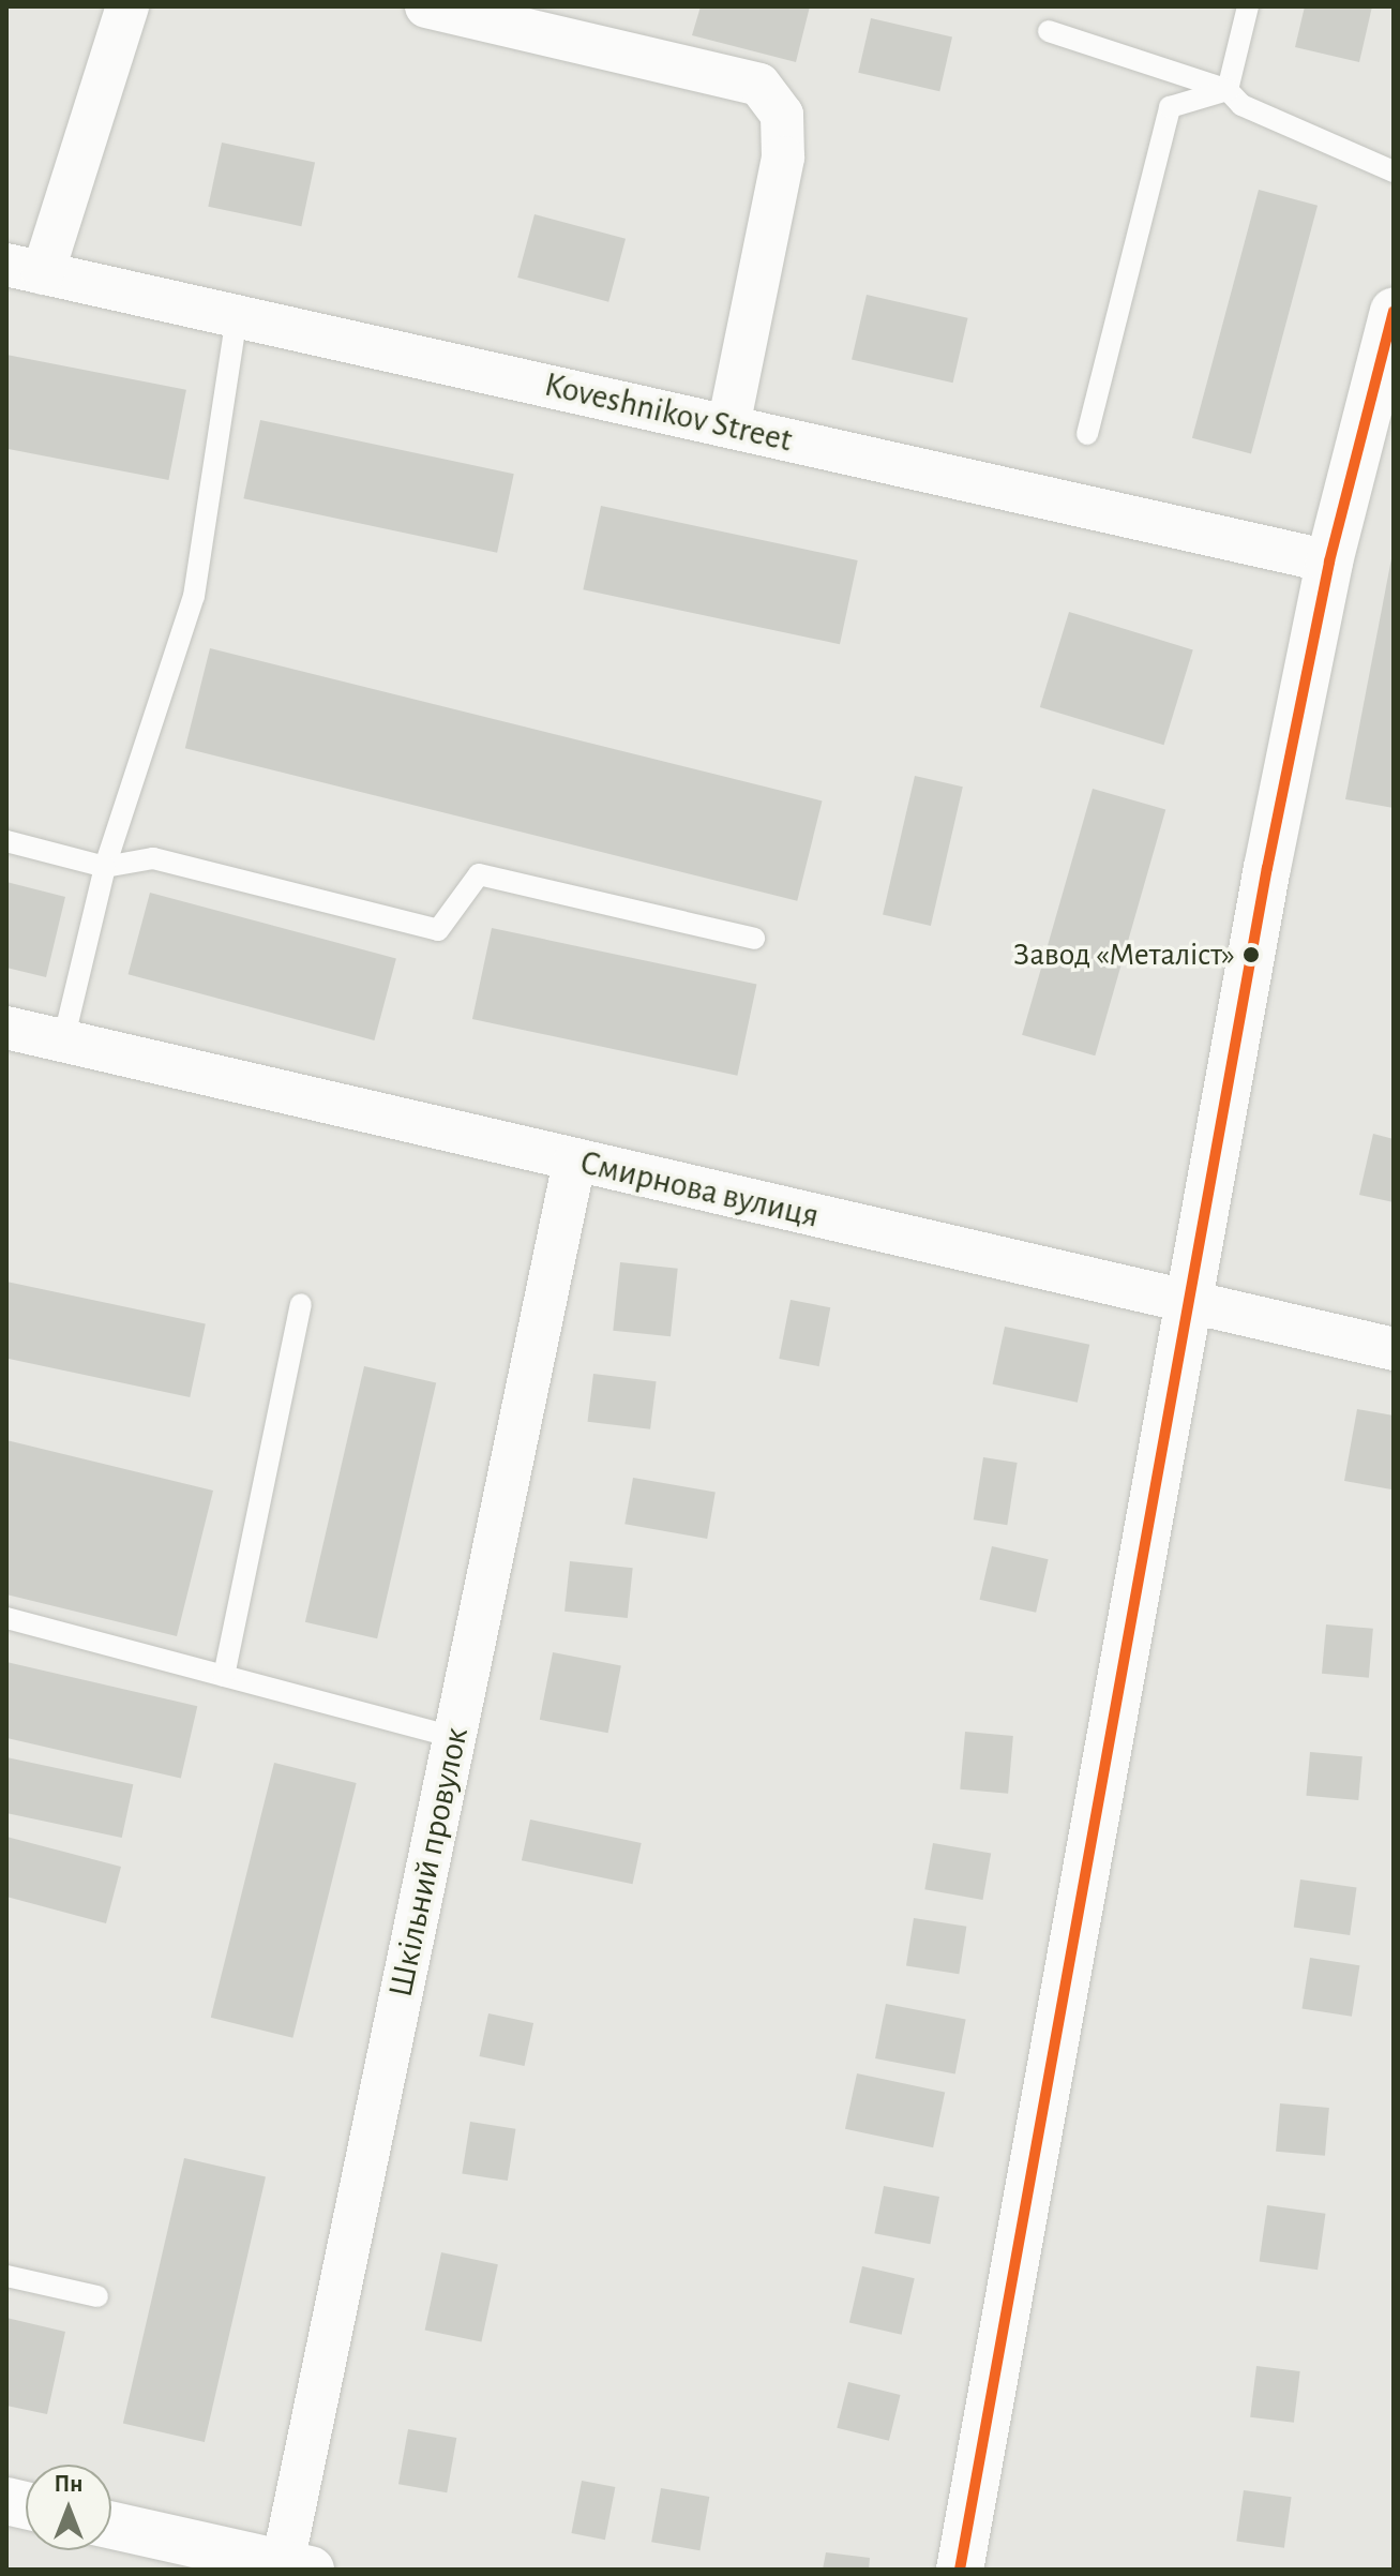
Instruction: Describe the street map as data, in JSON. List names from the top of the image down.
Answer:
{
  "streets": {
    "street": ["Koveshnikov Street", "Смирнова вулиця", "Шкільний провулок"]
  },
  "crossings": [
    ["Смирнова вулиця", "Шкільний провулок"]
  ],
  "places": ["Завод «Металіст»"],
  "north": "top"
}
